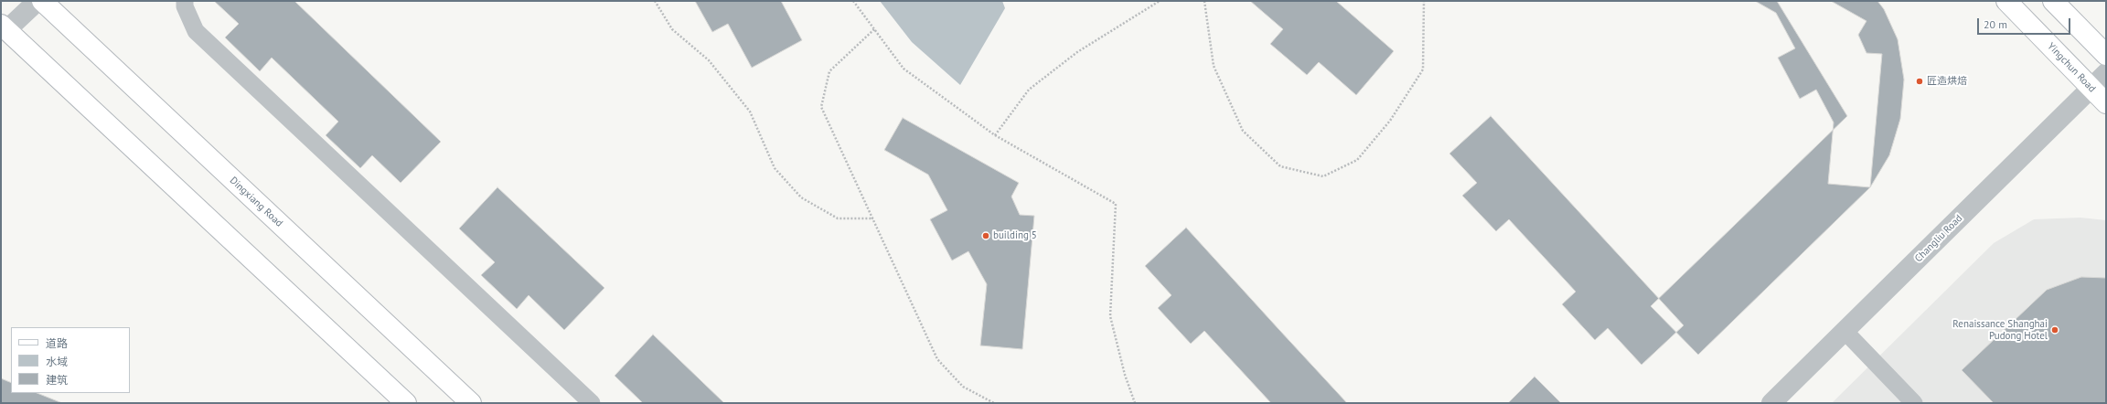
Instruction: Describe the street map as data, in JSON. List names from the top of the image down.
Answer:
{
  "streets": {
    "street": ["Yingchun Road", "Dingxiang Road", "Changliu Road"]
  },
  "crossings": [
    ["Yingchun Road", "Changliu Road"]
  ],
  "places": ["匠造烘焙", "building 5", "Renaissance Shanghai Pudong Hotel"],
  "legend": ["道路", "水域", "建筑"],
  "scale_bar": "20 m"
}
